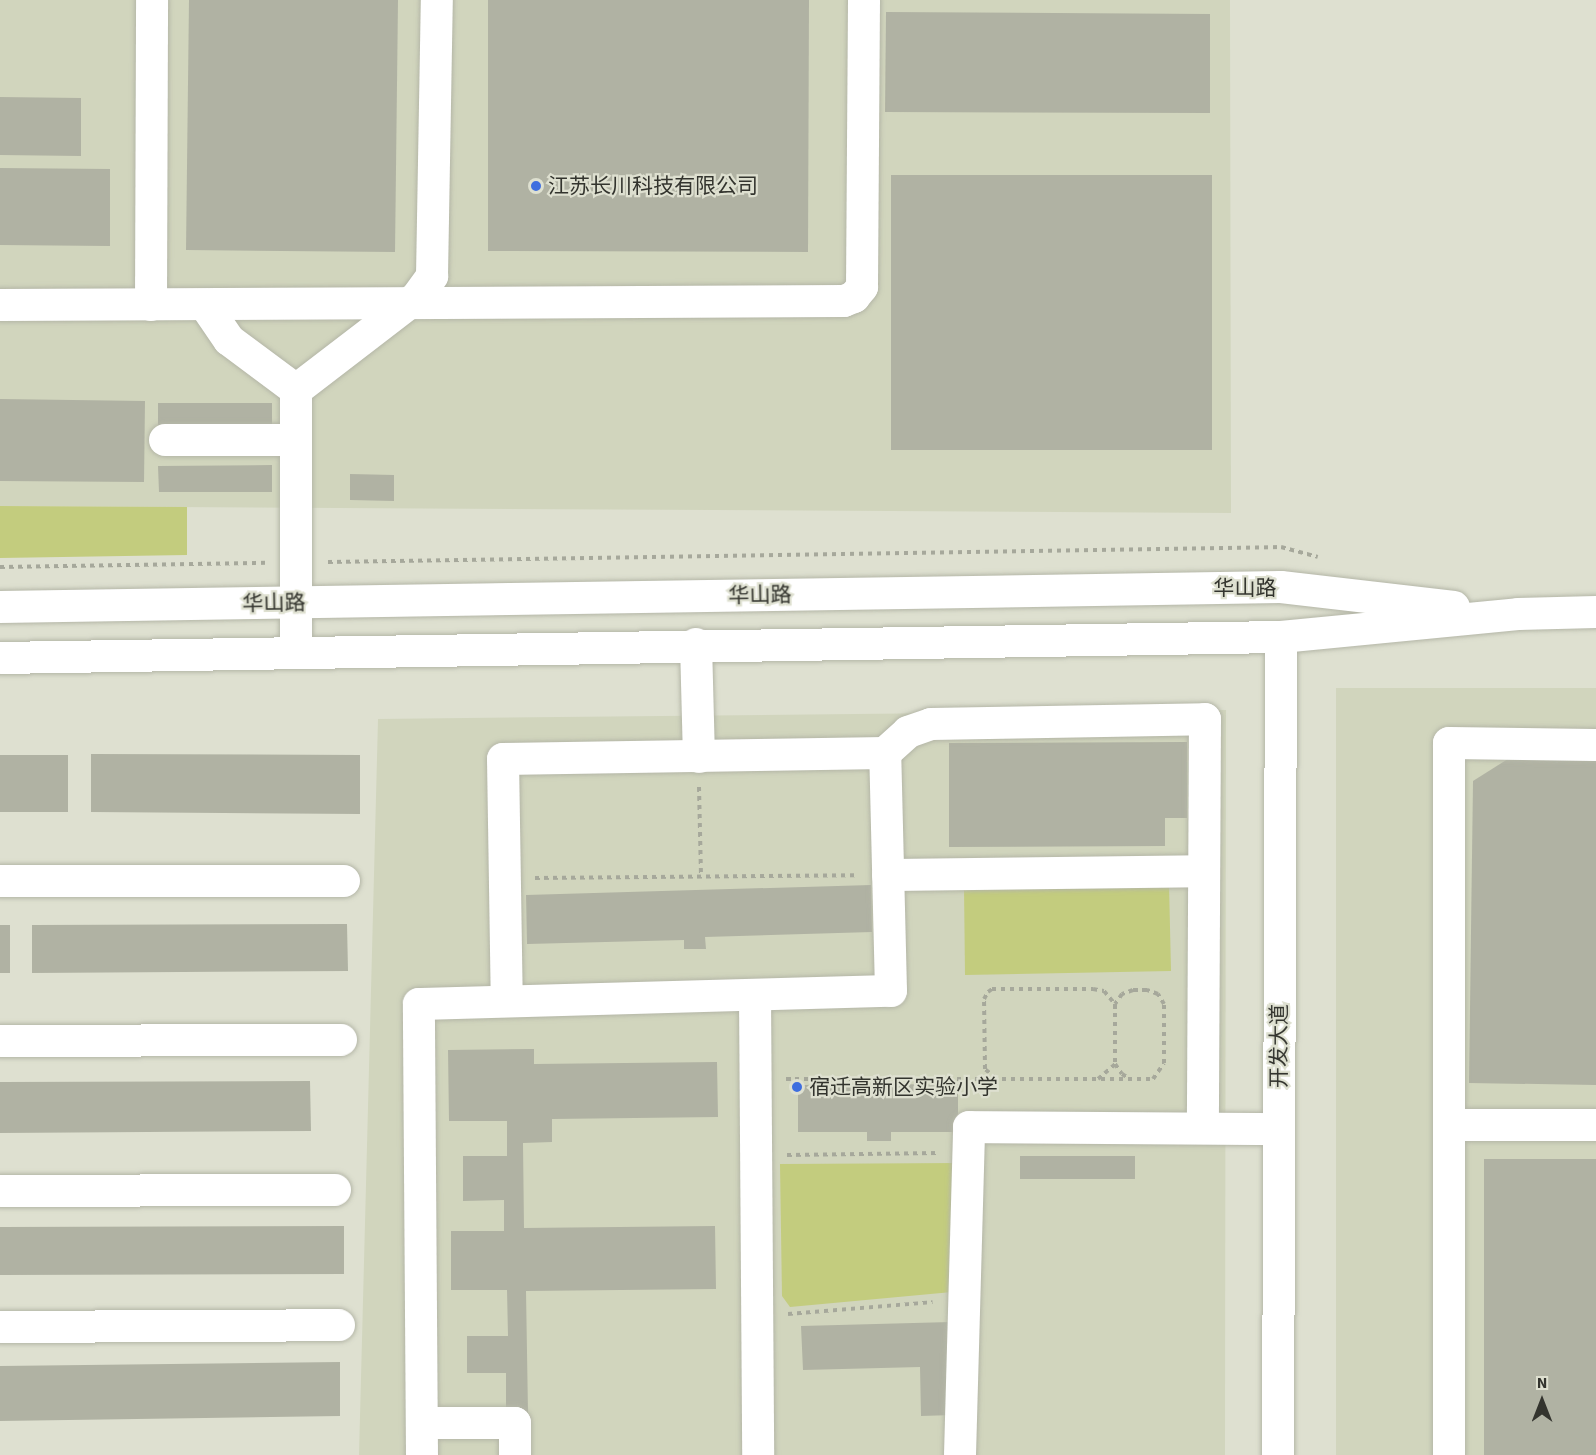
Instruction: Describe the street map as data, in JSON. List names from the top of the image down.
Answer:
{
  "streets": {
    "street": ["华山路", "开发大道"]
  },
  "crossings": [
    ["华山路", "开发大道"]
  ],
  "places": ["江苏长川科技有限公司", "宿迁高新区实验小学"],
  "north": "top"
}
